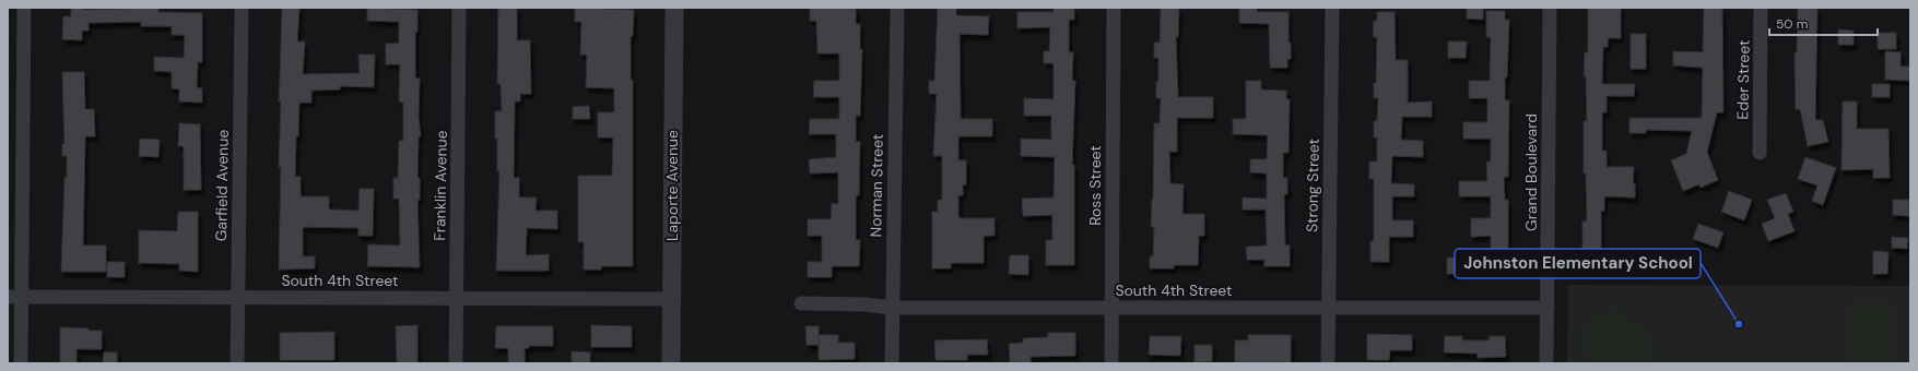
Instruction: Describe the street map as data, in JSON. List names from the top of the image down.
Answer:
{
  "streets": {
    "street": [
      "Eder Street",
      "Grand Boulevard",
      "Garfield Avenue",
      "Franklin Avenue",
      "Laporte Avenue",
      "Norman Street",
      "Ross Street",
      "Strong Street",
      "South 4th Street"
    ]
  },
  "crossings": [
    ["Grand Boulevard", "South 4th Street"],
    ["Garfield Avenue", "South 4th Street"],
    ["Franklin Avenue", "South 4th Street"],
    ["Laporte Avenue", "South 4th Street"],
    ["Norman Street", "South 4th Street"],
    ["Ross Street", "South 4th Street"],
    ["Strong Street", "South 4th Street"]
  ],
  "places": ["Johnston Elementary School"],
  "scale_bar": "50 m"
}
